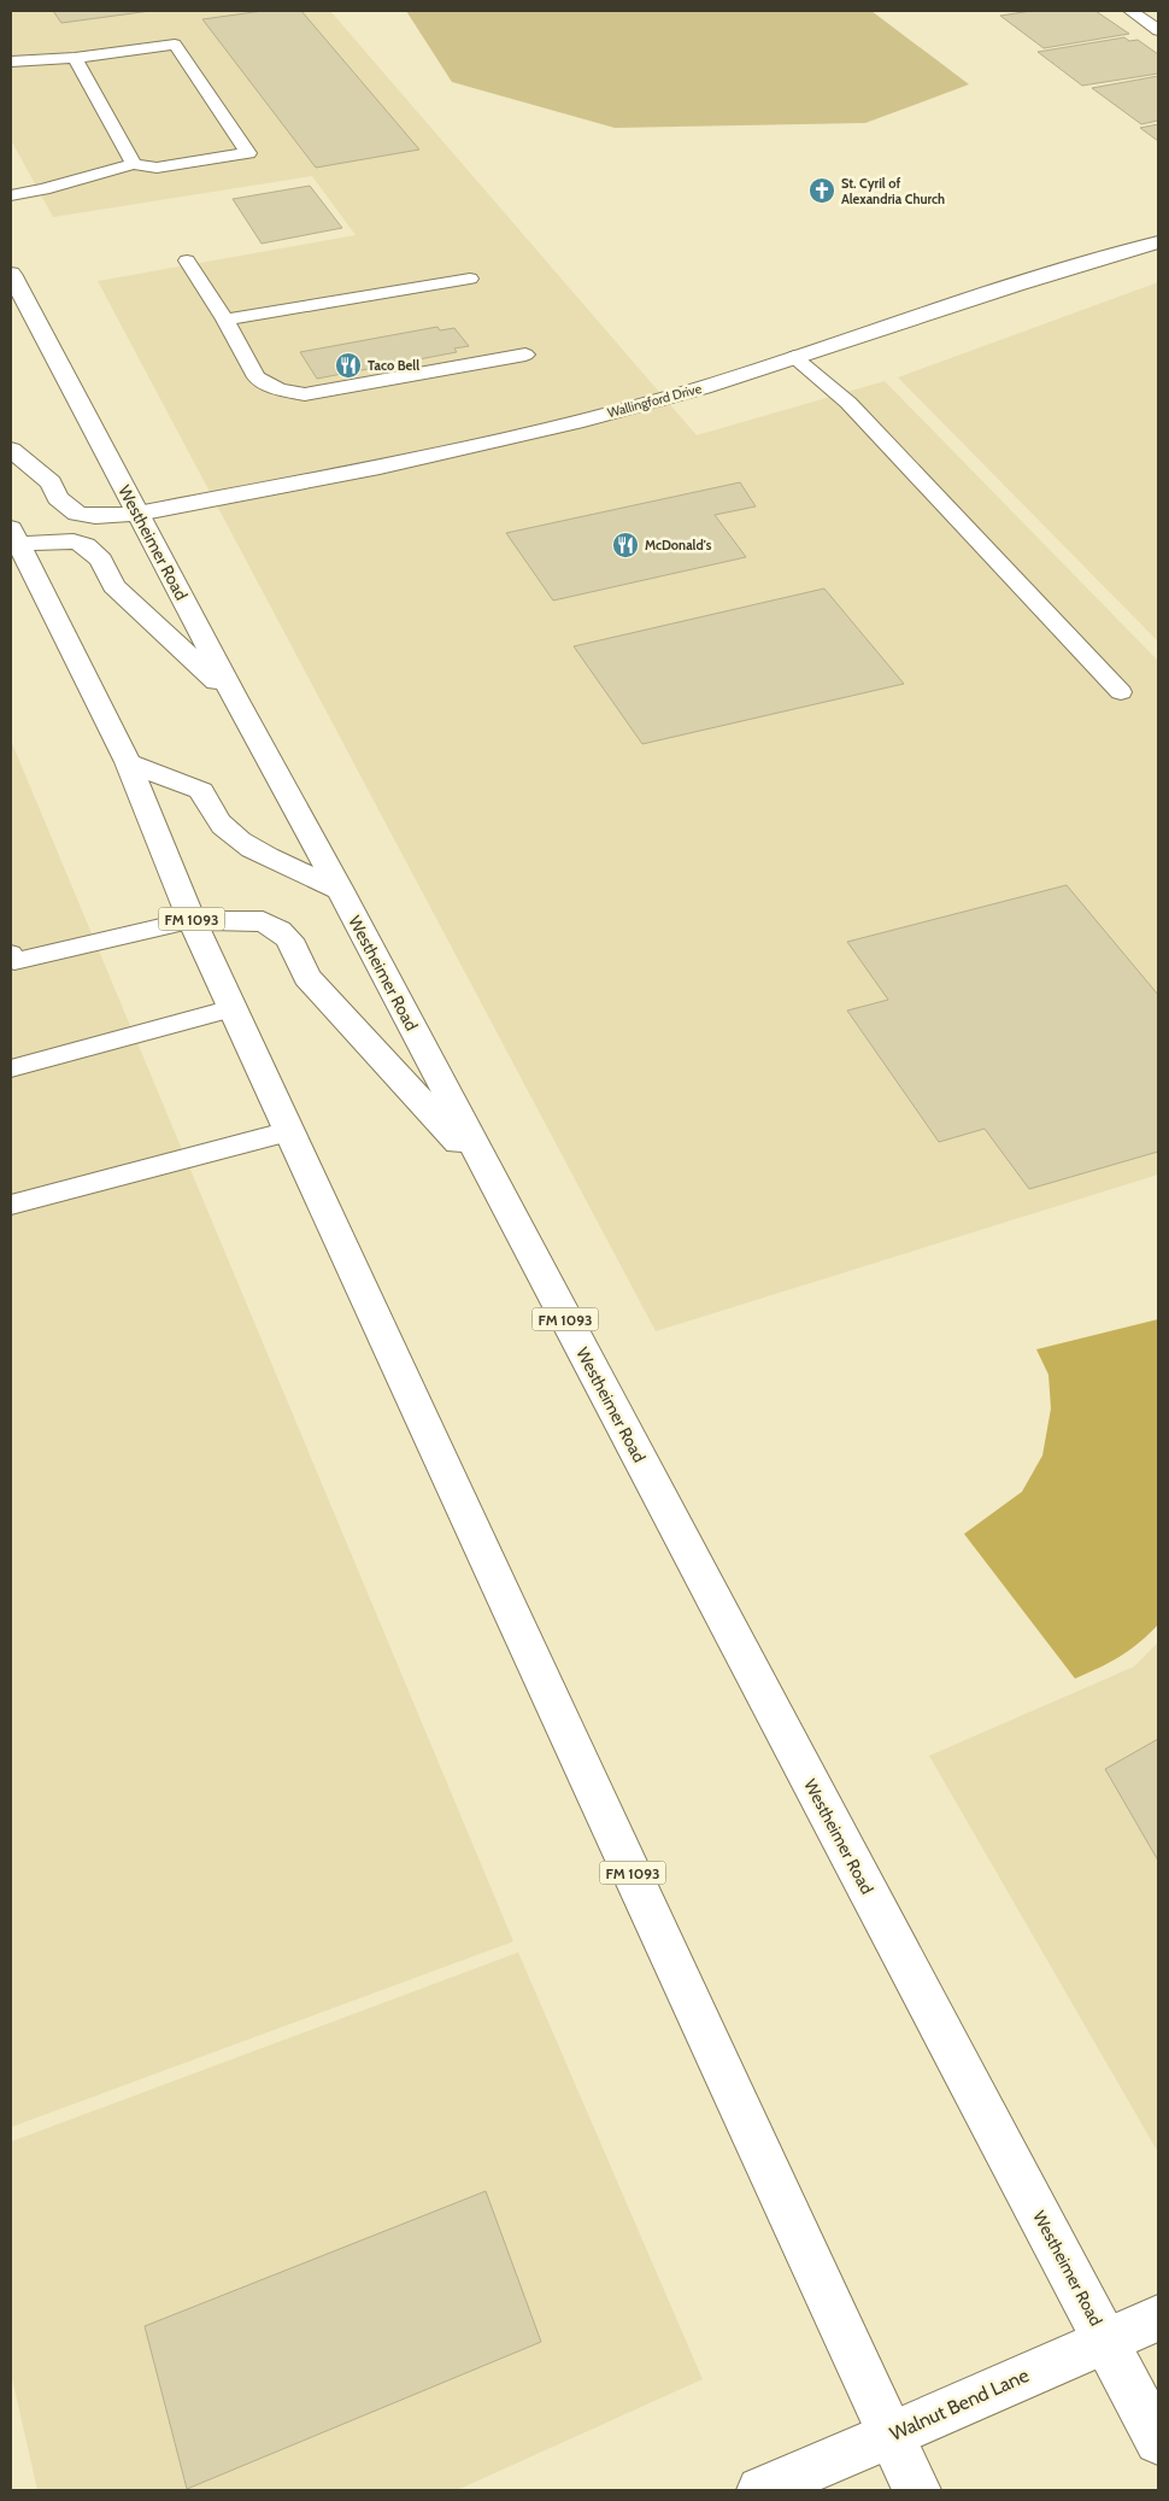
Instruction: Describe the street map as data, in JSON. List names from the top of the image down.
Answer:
{
  "streets": {
    "main road": [
      "Wallingford Drive",
      "Westheimer Road",
      "FM 1093",
      "Walnut Bend Lane"
    ]
  },
  "crossings": [
    ["Wallingford Drive", "Westheimer Road"],
    ["Westheimer Road", "Walnut Bend Lane"],
    ["FM 1093", "Walnut Bend Lane"]
  ],
  "places": {
    "church": ["St. Cyril of Alexandria Church"],
    "restaurant": ["Taco Bell", "McDonald's"]
  }
}
